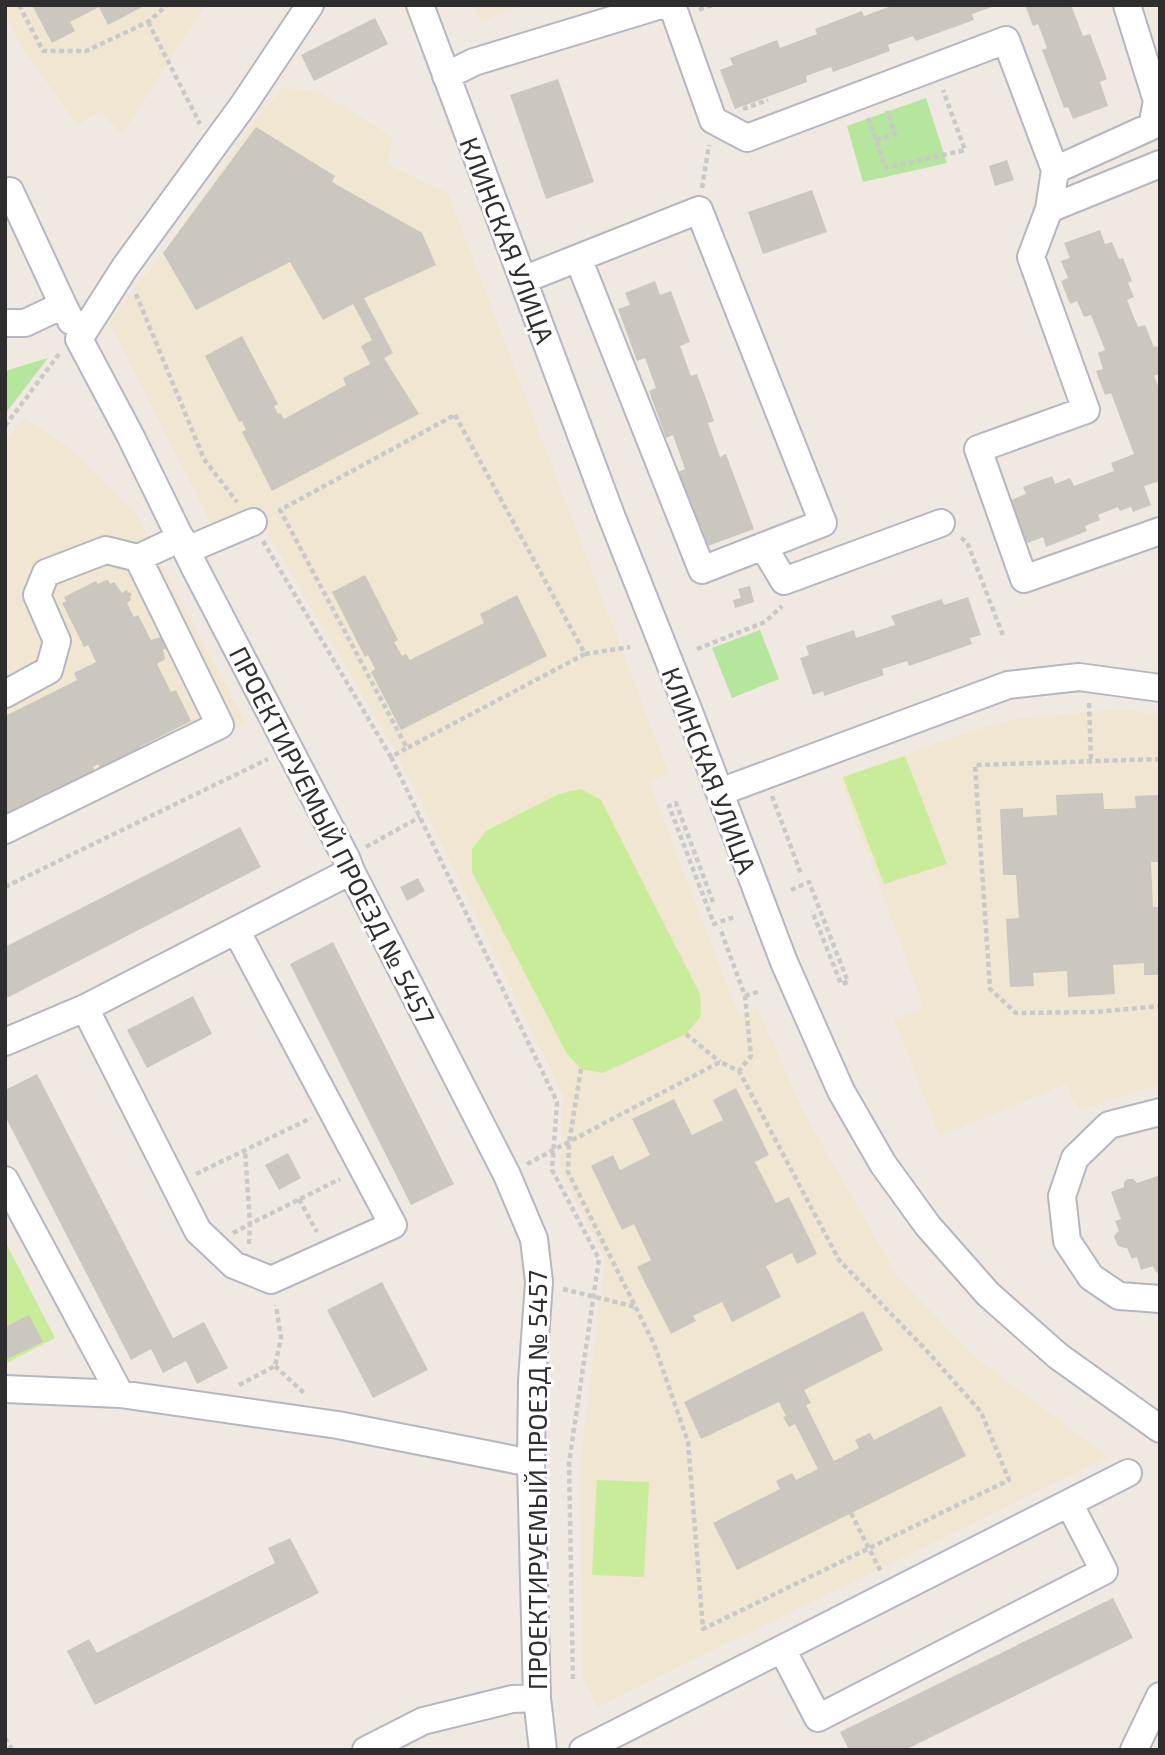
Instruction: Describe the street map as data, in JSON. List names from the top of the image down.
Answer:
{
  "streets": {
    "street": ["КЛИНСКАЯ УЛИЦА", "ПРОЕКТИРУЕМЫЙ ПРОЕЗД № 5457"]
  }
}
